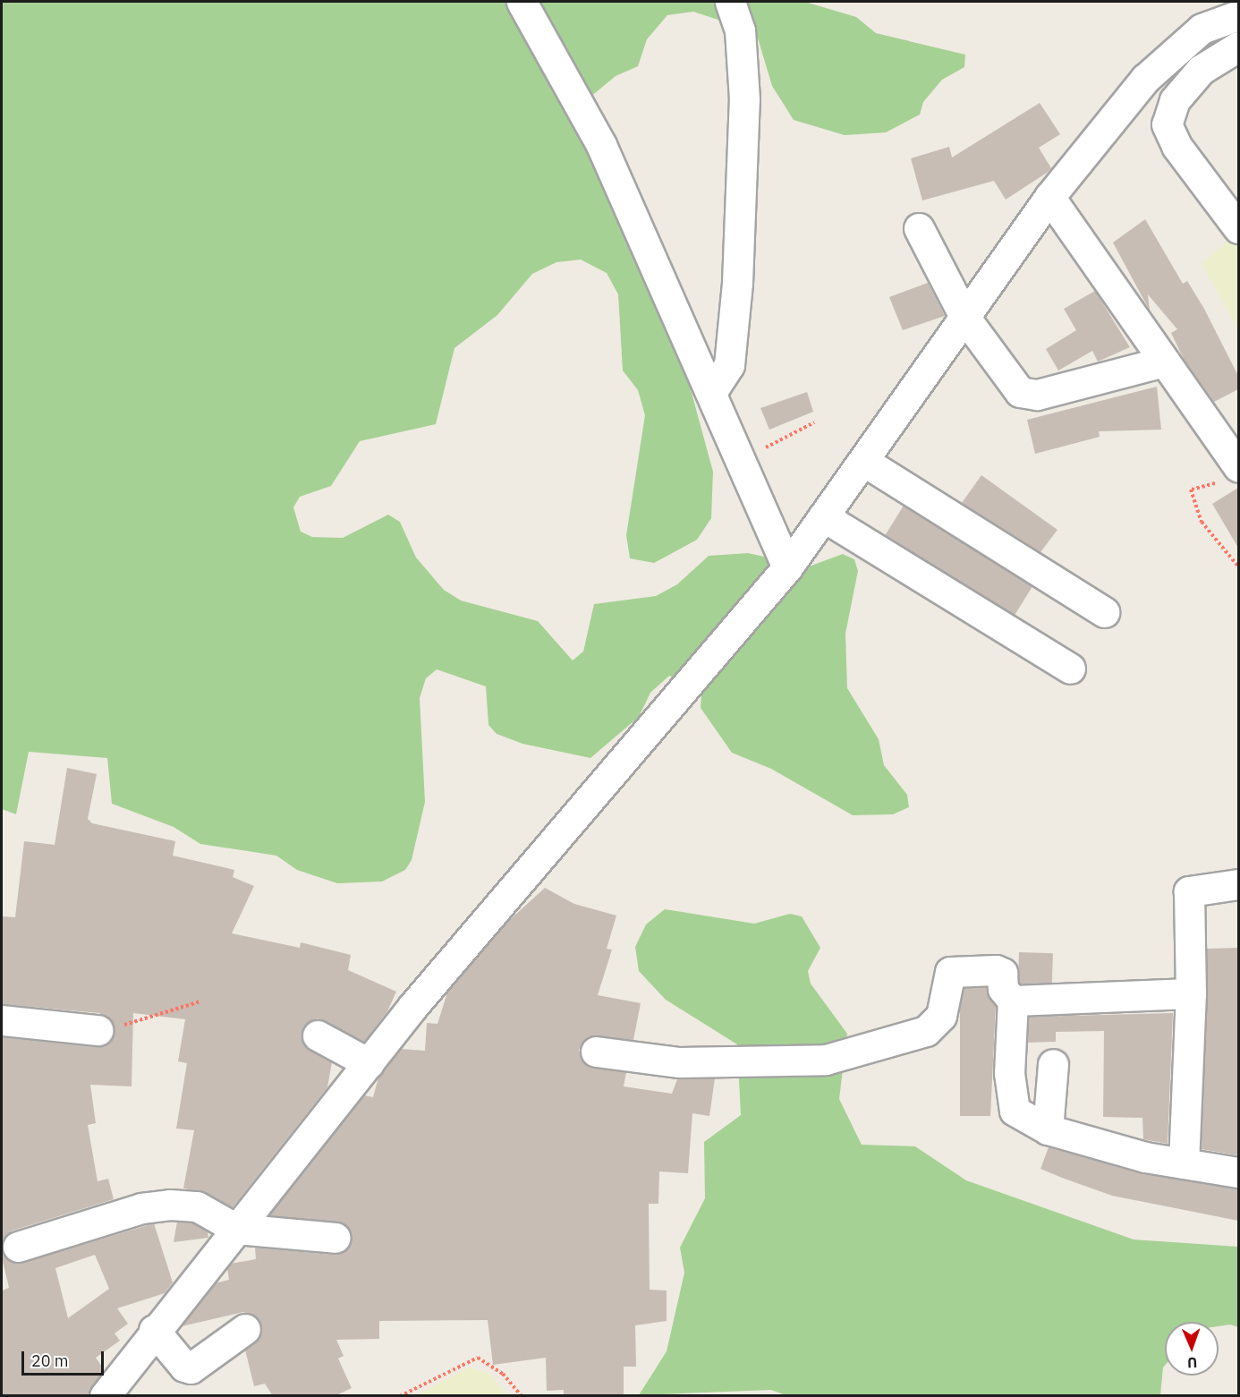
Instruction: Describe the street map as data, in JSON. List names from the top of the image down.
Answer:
{
  "scale_bar": "20 m",
  "north": "bottom"
}
